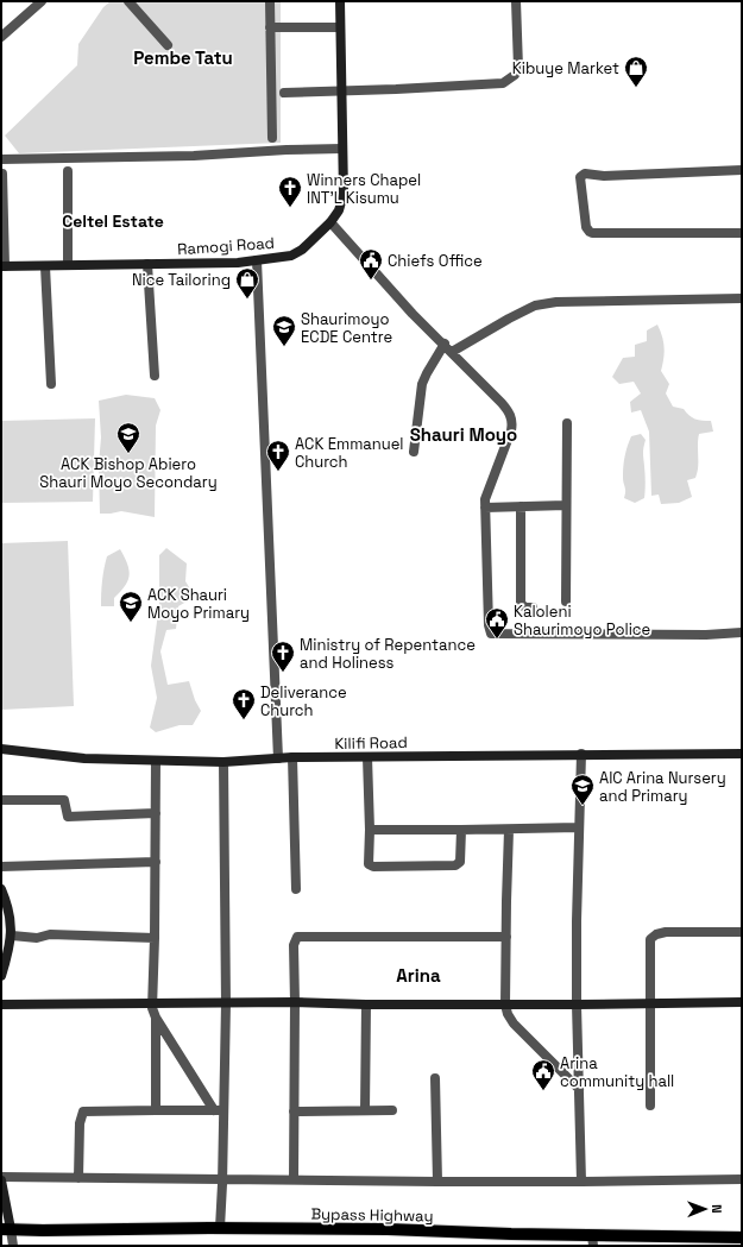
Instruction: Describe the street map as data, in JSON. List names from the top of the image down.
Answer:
{
  "streets": {
    "main road": ["Bypass Highway"],
    "street": ["Ramogi Road", "Kilifi Road"]
  },
  "districts": [
    "Pembe Tatu",
    "Celtel Estate",
    "Shauri Moyo",
    "Arina"
  ],
  "places": {
    "shop": ["Kibuye Market", "Nice Tailoring"],
    "church": [
      "Winners Chapel INT'L Kisumu",
      "ACK Emmanuel Church",
      "Ministry of Repentance and Holiness",
      "Deliverance Church"
    ],
    "public building": ["Chiefs Office", "Kaloleni Shaurimoyo Police", "Arina community hall"],
    "school or university": [
      "Shaurimoyo ECDE Centre",
      "ACK Bishop Abiero Shauri Moyo Secondary",
      "ACK Shauri Moyo Primary",
      "AIC Arina Nursery and Primary"
    ]
  },
  "north": "right"
}
